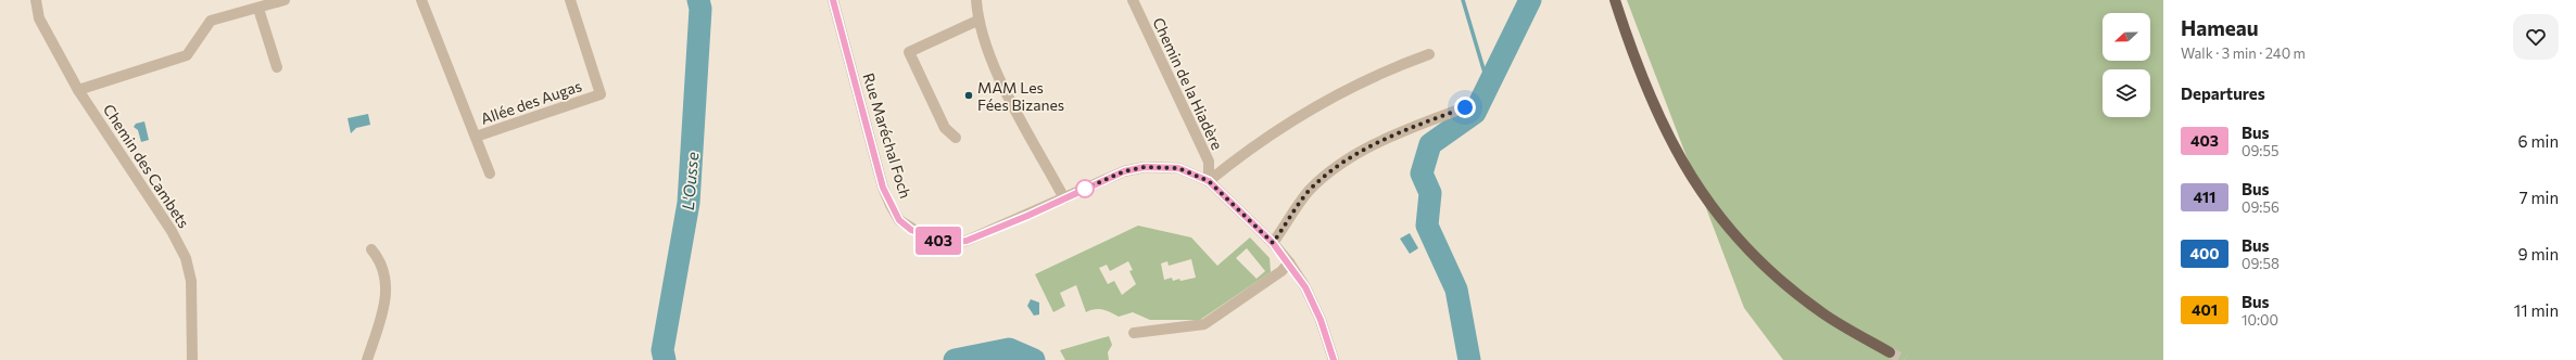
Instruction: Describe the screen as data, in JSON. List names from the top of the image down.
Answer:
{
  "streets": {
    "street": [
      "Chemin de la Hiadère",
      "Allée des Augas",
      "Rue Maréchal Foch",
      "Chemin des Cambets"
    ]
  },
  "crossings": [
    ["Chemin de la Hiadère", "Rue Maréchal Foch"]
  ],
  "water": ["L'Ousse"],
  "places": ["MAM Les Fées Bizanes"],
  "lines": ["bus line 403"],
  "north": "left",
  "page": {
    "on_map": "403",
    "heading": [
      ["Hameau", "Walk · 3 min · 240 m"],
      "Departures"
    ],
    "list": [
      {
        "mark": "403",
        "name": "Bus",
        "note": "09:55",
        "value": "6 min"
      },
      {
        "mark": "411",
        "name": "Bus",
        "note": "09:56",
        "value": "7 min"
      },
      {
        "mark": "400",
        "name": "Bus",
        "note": "09:58",
        "value": "9 min"
      },
      {
        "mark": "401",
        "name": "Bus",
        "note": "10:00",
        "value": "11 min"
      }
    ]
  }
}
